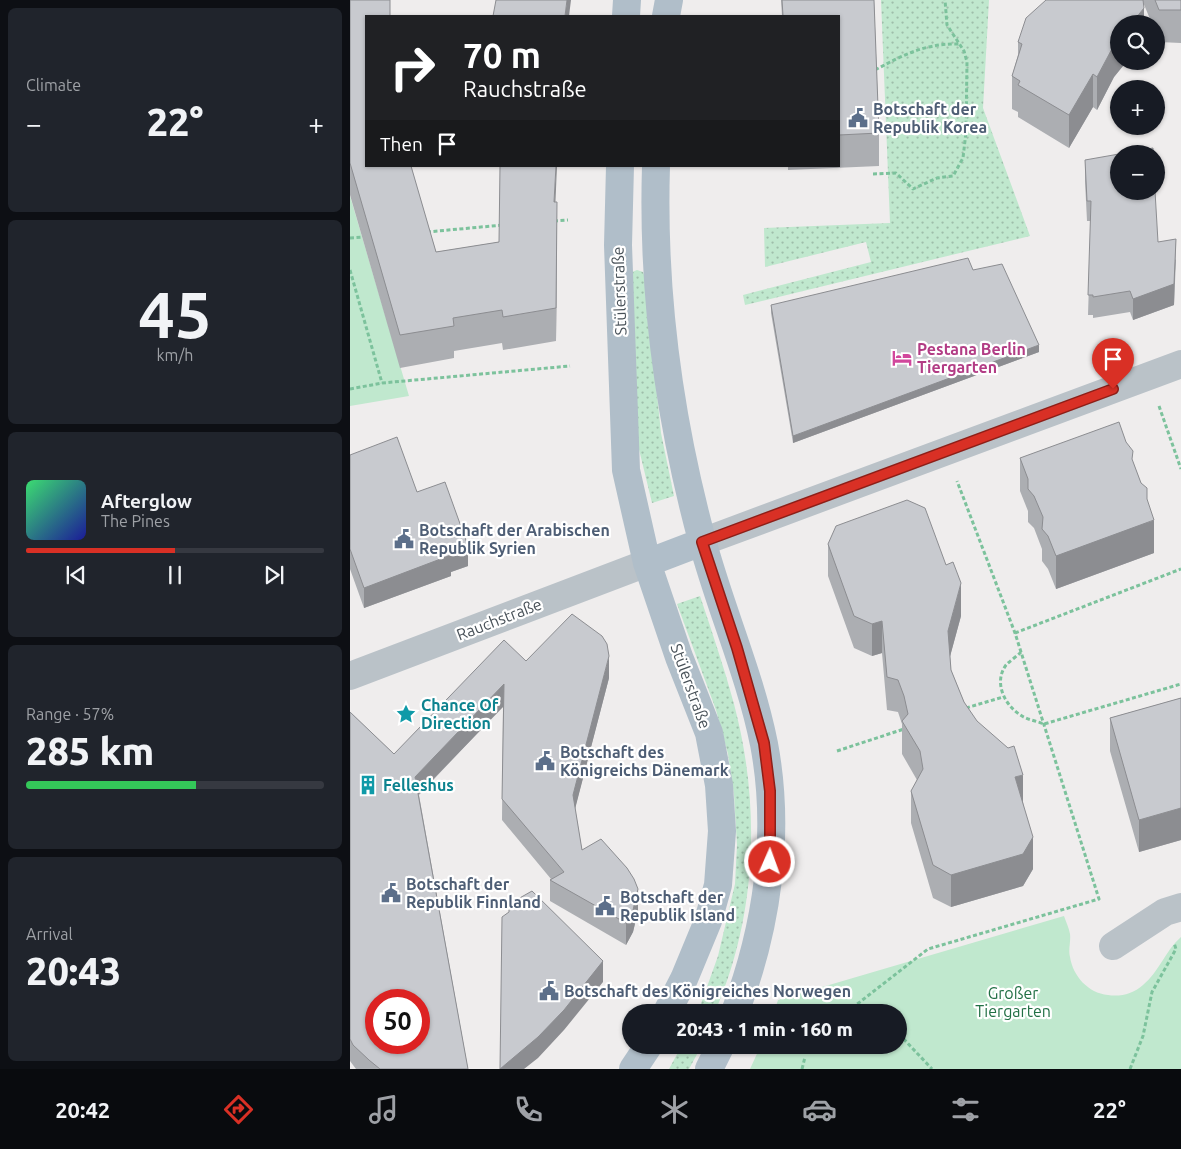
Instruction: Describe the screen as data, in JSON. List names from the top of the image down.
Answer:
{
  "streets": {
    "main road": ["Stülerstraße"],
    "street": ["Rauchstraße"]
  },
  "crossings": [
    ["Stülerstraße", "Rauchstraße"]
  ],
  "parks": ["Großer Tiergarten"],
  "places": {
    "public building": [
      "Botschaft der Republik Korea",
      "Botschaft der Arabischen Republik Syrien",
      "Botschaft des Königreichs Dänemark",
      "Botschaft der Republik Finnland",
      "Botschaft der Republik Island",
      "Botschaft des Königreiches Norwegen"
    ],
    "hotel": ["Pestana Berlin Tiergarten"],
    "place": ["Chance Of Direction"],
    "building": ["Felleshus"]
  },
  "page": {
    "tile": [
      "Climate",
      ["45", "km/h"],
      ["Range · 57%", "285 km"],
      ["Arrival", "20:43"]
    ],
    "map_buttons": ["+", "−"],
    "turn": ["70 m", "Rauchstraße"],
    "heat": ["−", "22°", "+"],
    "then": "Then",
    "song": ["Afterglow", "The Pines"],
    "limit": "50",
    "trip": "20:43 · 1 min · 160 m",
    "tabs": ["20:42", "22°"]
  }
}
